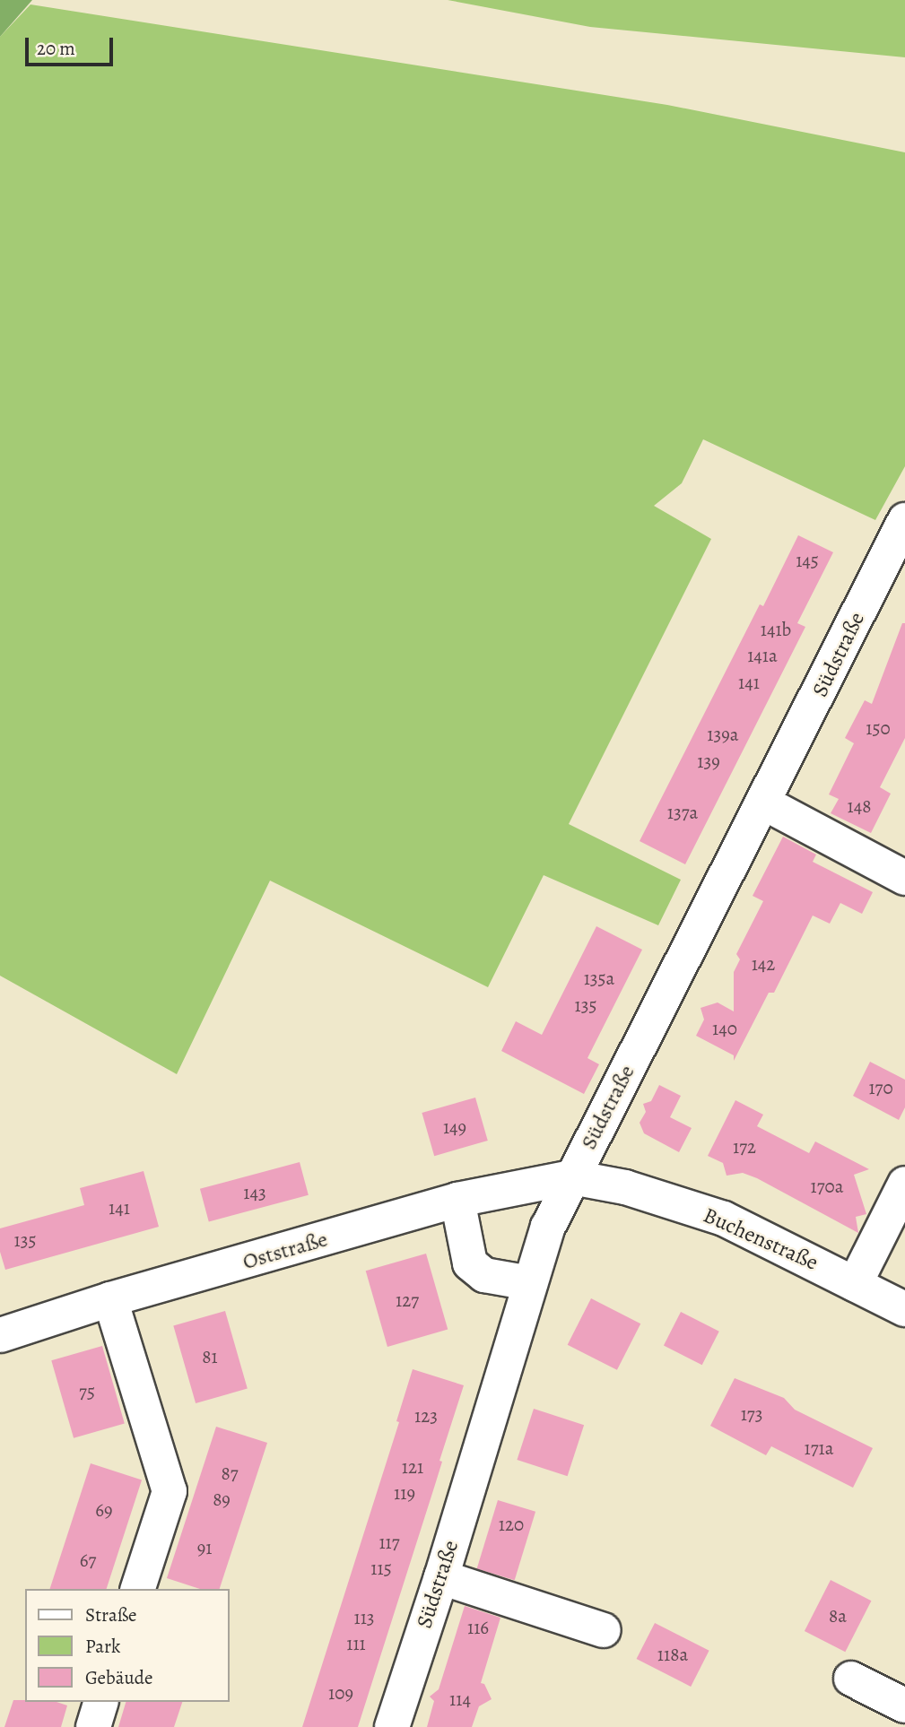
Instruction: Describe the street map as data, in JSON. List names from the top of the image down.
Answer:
{
  "streets": {
    "street": ["Südstraße", "Buchenstraße", "Oststraße"]
  },
  "crossings": [
    ["Südstraße", "Buchenstraße"],
    ["Südstraße", "Oststraße"],
    ["Buchenstraße", "Oststraße"]
  ],
  "house_numbers": [
    "145",
    "141b",
    "141a",
    "141",
    "150",
    "139a",
    "139",
    "148",
    "137a",
    "142",
    "135a",
    "135",
    "140",
    "170",
    "149",
    "172",
    "170a",
    "143",
    "141",
    "135",
    "127",
    "81",
    "75",
    "173",
    "123",
    "171a",
    "121",
    "87",
    "119",
    "89",
    "69",
    "120",
    "117",
    "91",
    "67",
    "115",
    "8a",
    "113",
    "116",
    "111",
    "118a",
    "109",
    "114"
  ],
  "legend": ["Straße", "Park", "Gebäude"],
  "scale_bar": "20 m"
}
